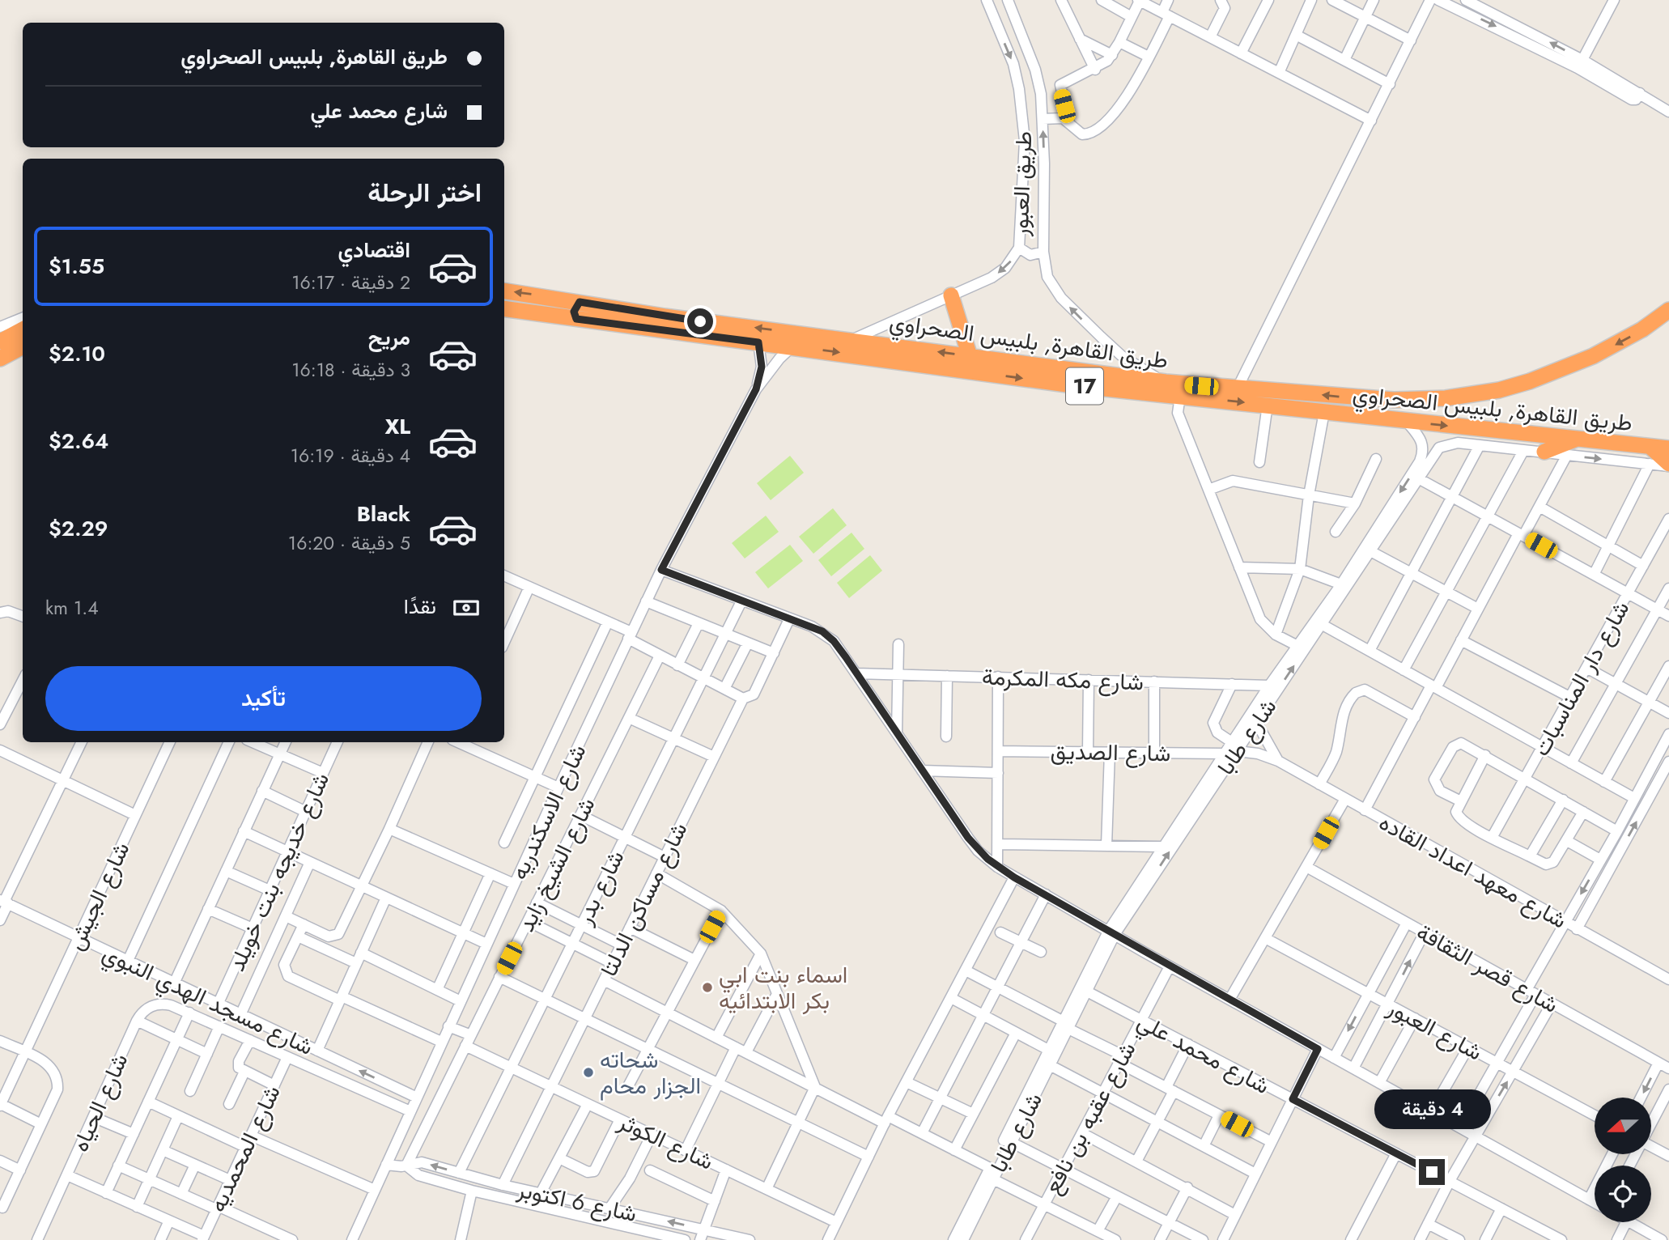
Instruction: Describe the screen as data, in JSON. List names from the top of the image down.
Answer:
{
  "streets": {
    "highway": ["طريق القاهرة, بلبيس الصحراوي", "17"],
    "street": [
      "طريق العبور",
      "شارع دار المناسبات",
      "شارع مكه المكرمة",
      "شارع طابا",
      "شارع الصديق",
      "شارع الاسكندريه",
      "شارع الشيخ زايد",
      "شارع معهد اعداد القاده",
      "شارع خديجه بنت خويلد",
      "شارع بدر",
      "شارع الجيش",
      "شارع مساكن الدلتا",
      "شارع قصر الثقافة",
      "شارع مسجد الهدي النبوي",
      "شارع العبور",
      "شارع محمد علي",
      "شارع الحياه",
      "شارع عقبه بن نافع",
      "شارع الكوثر",
      "شارع المحمديه",
      "شارع 6 اكتوبر"
    ]
  },
  "crossings": [
    ["طريق العبور", "طريق القاهرة, بلبيس الصحراوي"],
    ["طريق القاهرة, بلبيس الصحراوي", "شارع الاسكندريه"],
    ["شارع مكه المكرمة", "شارع طابا"],
    ["شارع طابا", "شارع الصديق"],
    ["شارع طابا", "شارع معهد اعداد القاده"],
    ["شارع طابا", "شارع محمد علي"],
    ["شارع الاسكندريه", "شارع مسجد الهدي النبوي"],
    ["شارع الاسكندريه", "شارع 6 اكتوبر"],
    ["شارع الشيخ زايد", "شارع الكوثر"],
    ["شارع الشيخ زايد", "شارع 6 اكتوبر"],
    ["شارع خديجه بنت خويلد", "شارع مسجد الهدي النبوي"],
    ["شارع بدر", "شارع الكوثر"],
    ["شارع بدر", "شارع 6 اكتوبر"],
    ["شارع الجيش", "شارع مسجد الهدي النبوي"],
    ["شارع مساكن الدلتا", "شارع الكوثر"],
    ["شارع مساكن الدلتا", "شارع 6 اكتوبر"],
    ["شارع مسجد الهدي النبوي", "شارع الحياه"],
    ["شارع مسجد الهدي النبوي", "شارع المحمديه"],
    ["شارع محمد علي", "شارع عقبه بن نافع"]
  ],
  "places": ["اسماء بنت ابي بكر الابتدائيه", "شحاته الجزار محام"],
  "north": "left",
  "page": {
    "banner": ["طريق القاهرة, بلبيس الصحراوي", "شارع محمد علي"],
    "heading": "اختر الرحلة",
    "list": [
      {
        "name": "اقتصادي",
        "note": "2 دقيقة · 16:17",
        "value": "$1.55"
      },
      {
        "name": "مريح",
        "note": "3 دقيقة · 16:18",
        "value": "$2.10"
      },
      {
        "name": "XL",
        "note": "4 دقيقة · 16:19",
        "value": "$2.64"
      },
      {
        "name": "Black",
        "note": "5 دقيقة · 16:20",
        "value": "$2.29"
      }
    ],
    "pay": ["نقدًا", "1.4 km"],
    "buttons": "تأكيد",
    "bubble": "4 دقيقة"
  }
}
